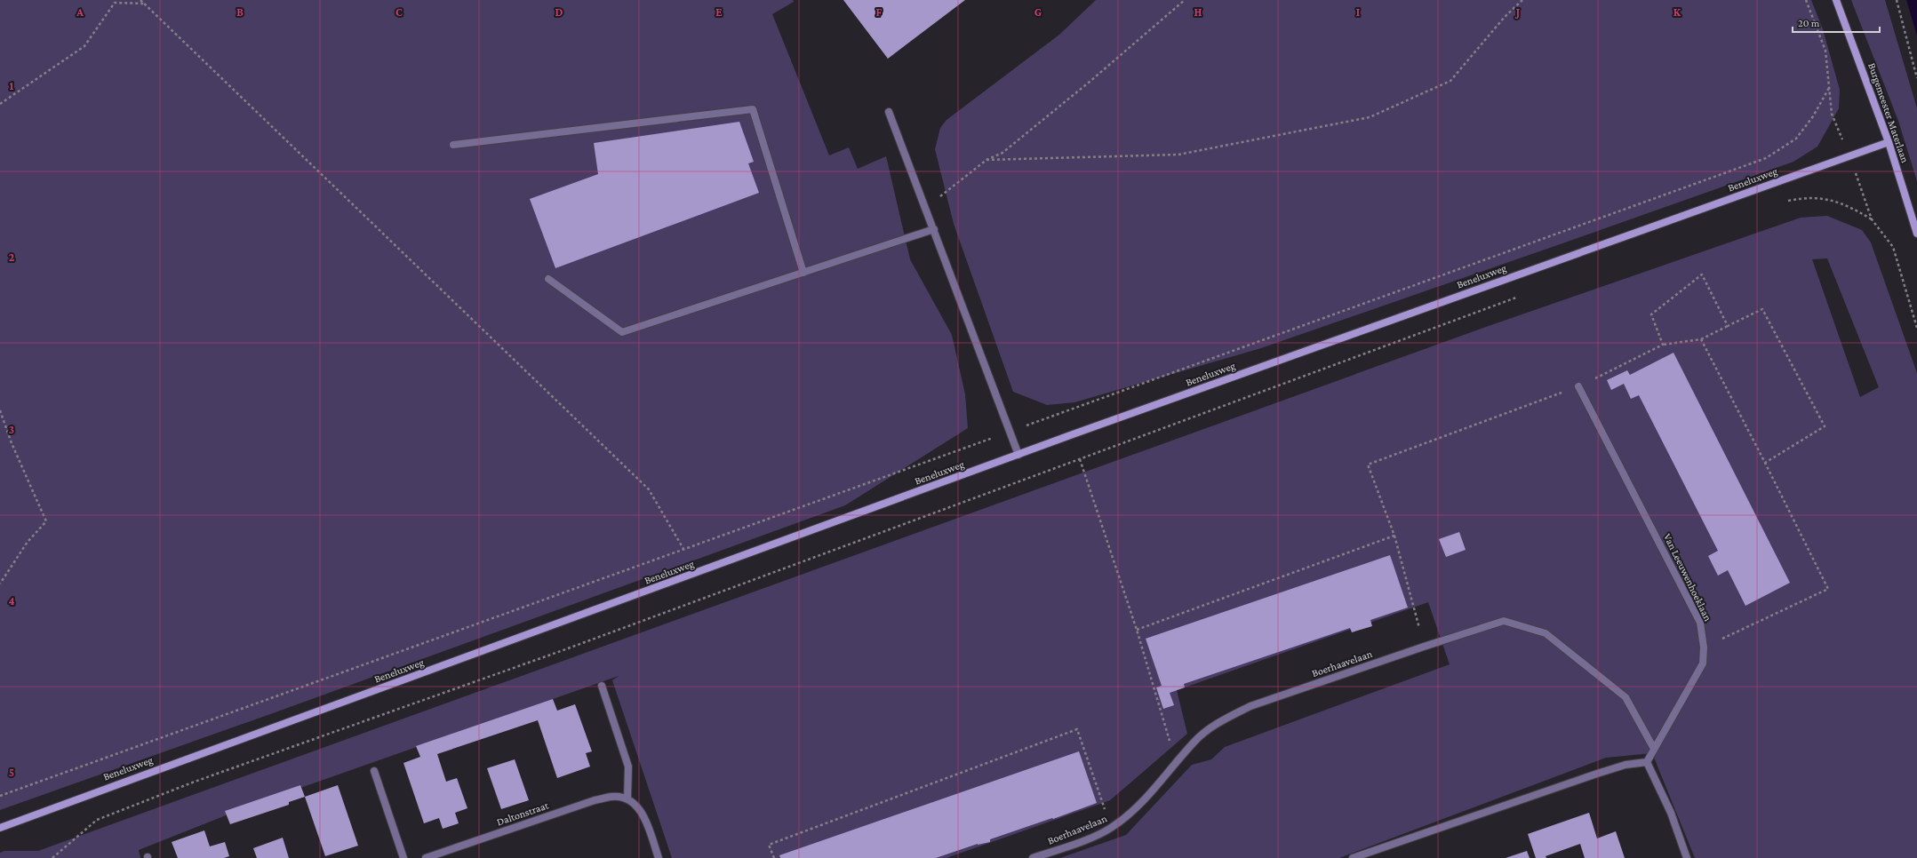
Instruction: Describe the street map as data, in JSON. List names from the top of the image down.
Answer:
{
  "streets": {
    "main road": ["Burgemeester Materlaan", "Beneluxweg"],
    "street": ["Van Leeuwenhoeklaan", "Boerhaavelaan", "Daltonstraat"]
  },
  "crossings": [
    ["Burgemeester Materlaan", "Beneluxweg"],
    ["Van Leeuwenhoeklaan", "Boerhaavelaan"]
  ],
  "scale_bar": "20 m",
  "grid": {
    "columns": [
      "A",
      "B",
      "C",
      "D",
      "E",
      "F",
      "G",
      "H",
      "I",
      "J",
      "K"
    ],
    "rows": [
      "1",
      "2",
      "3",
      "4",
      "5"
    ]
  }
}
